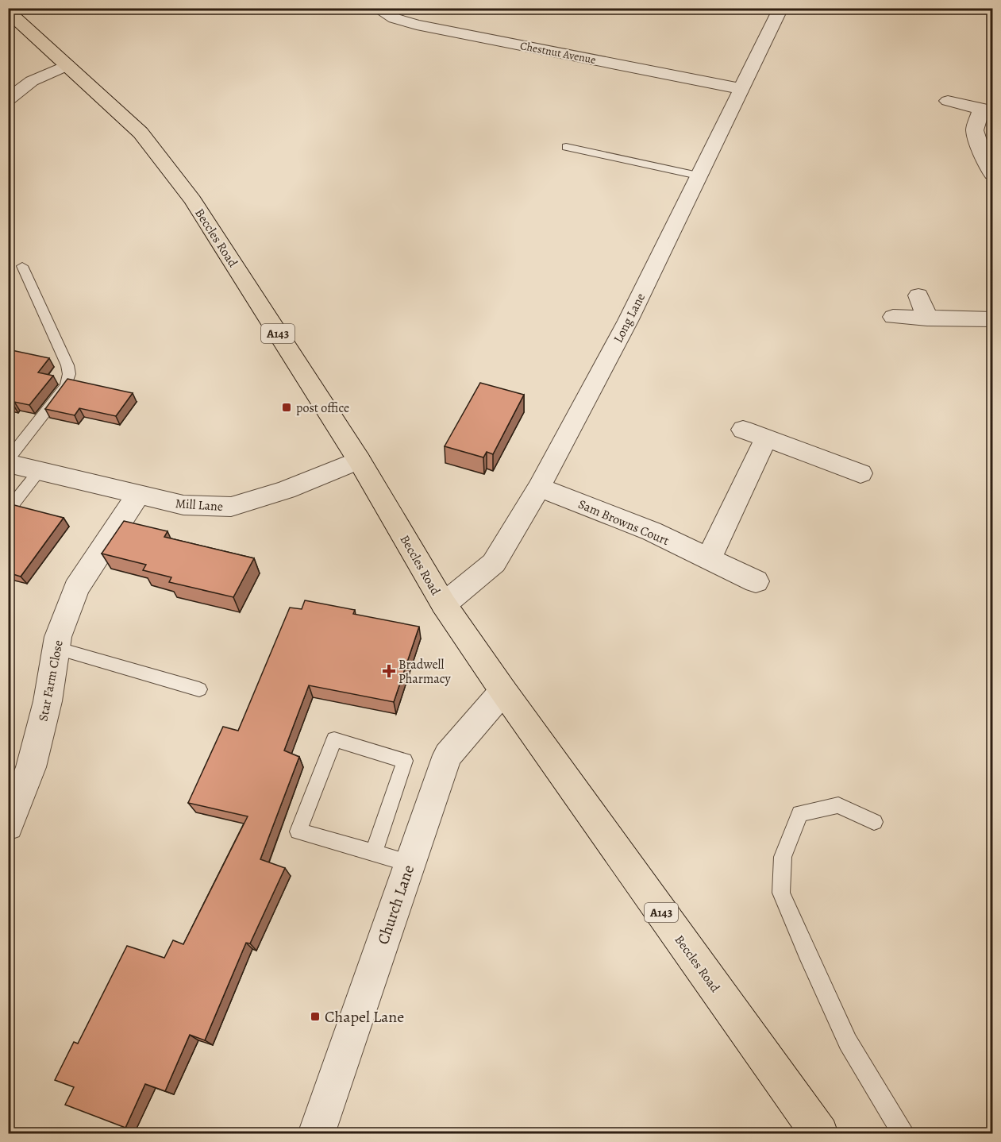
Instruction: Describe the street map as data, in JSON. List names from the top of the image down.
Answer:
{
  "streets": {
    "highway": ["Beccles Road", "A143"],
    "street": [
      "Chestnut Avenue",
      "Long Lane",
      "Mill Lane",
      "Sam Browns Court",
      "Star Farm Close",
      "Church Lane"
    ]
  },
  "crossings": [
    ["Chestnut Avenue", "Long Lane"],
    ["Beccles Road", "Long Lane"],
    ["Beccles Road", "Mill Lane"],
    ["Beccles Road", "Church Lane"],
    ["Long Lane", "Sam Browns Court"],
    ["Mill Lane", "Star Farm Close"]
  ],
  "places": {
    "transit": ["post office", "Chapel Lane"],
    "health": ["Bradwell Pharmacy"]
  }
}
